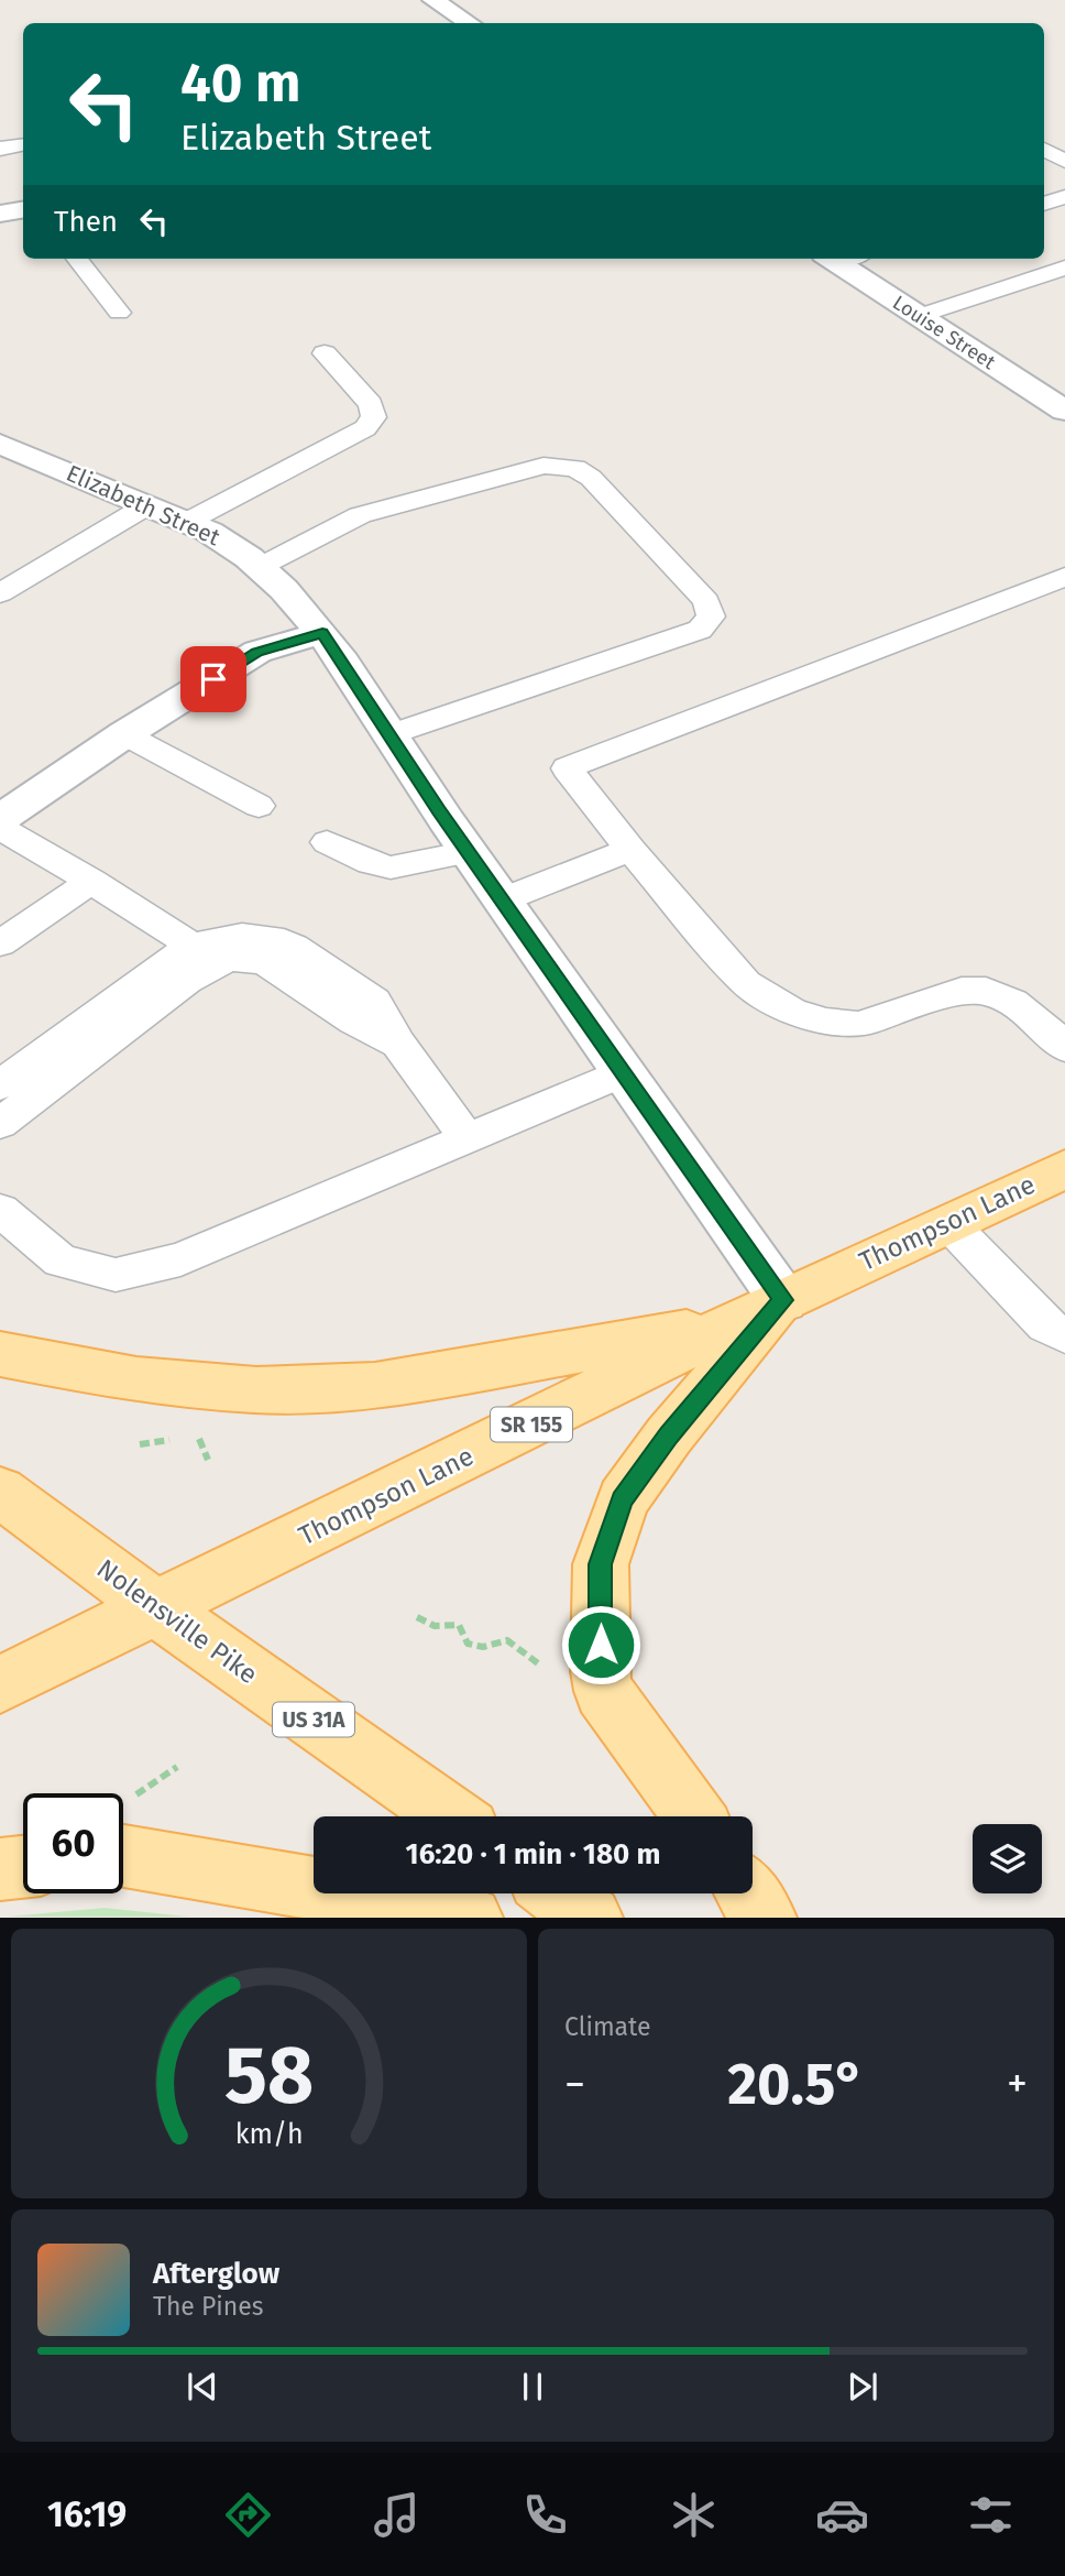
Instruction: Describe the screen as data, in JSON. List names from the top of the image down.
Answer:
{
  "streets": {
    "main road": [
      "Thompson Lane",
      "SR 155",
      "Nolensville Pike",
      "US 31A"
    ],
    "street": ["Louise Street", "Elizabeth Street"]
  },
  "crossings": [
    ["Elizabeth Street", "Thompson Lane"],
    ["Thompson Lane", "Nolensville Pike"]
  ],
  "page": {
    "turn": ["40 m", "Elizabeth Street"],
    "then": "Then",
    "limit": "60",
    "trip": "16:20 · 1 min · 180 m",
    "tile": "Climate",
    "heat": ["−", "20.5°", "+"],
    "song": ["Afterglow", "The Pines"],
    "tabs": "16:19",
    "gauge": ["58", "km/h"]
  }
}
